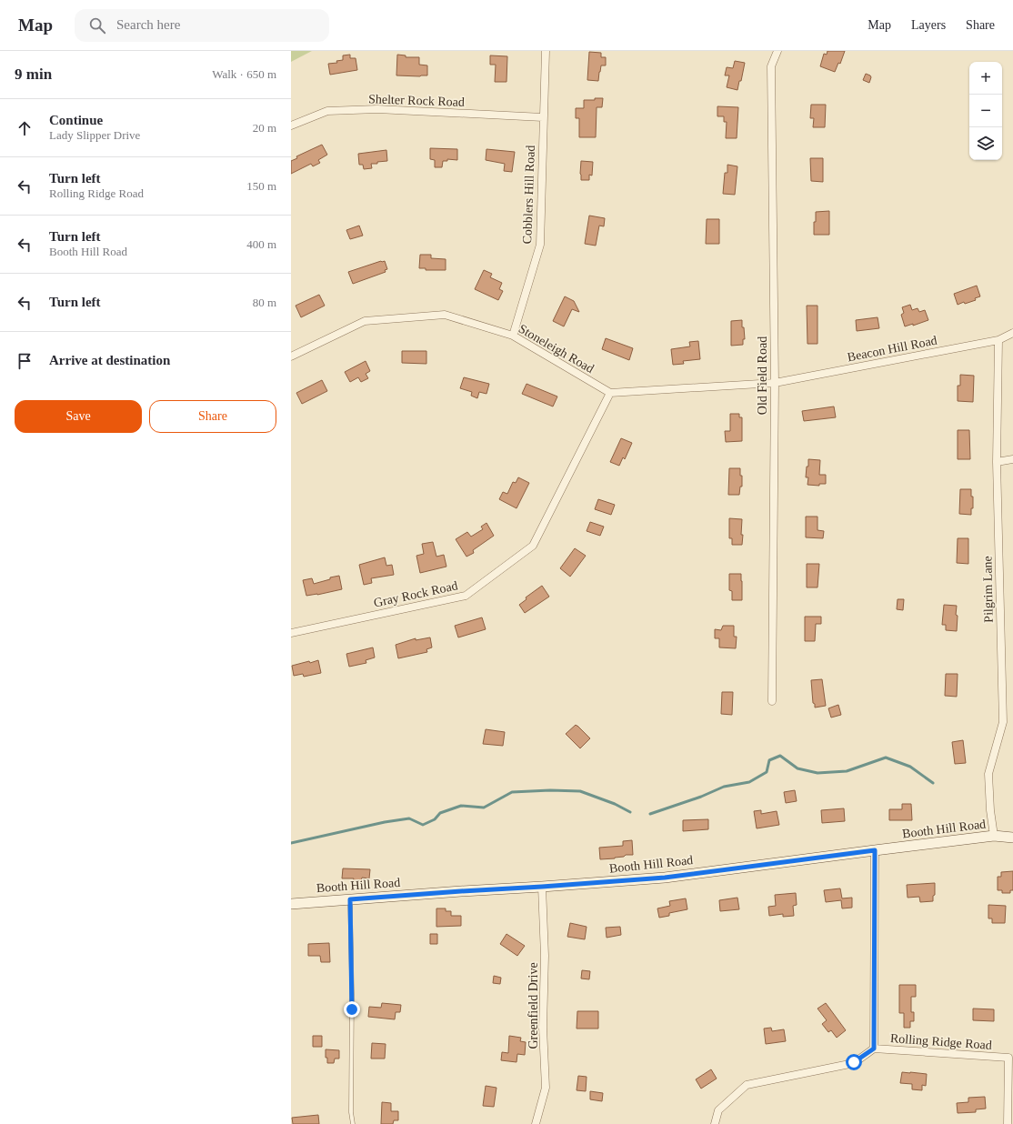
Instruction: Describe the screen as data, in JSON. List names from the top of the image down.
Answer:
{
  "streets": {
    "street": [
      "Shelter Rock Road",
      "Cobblers Hill Road",
      "Stoneleigh Road",
      "Beacon Hill Road",
      "Old Field Road",
      "Pilgrim Lane",
      "Gray Rock Road",
      "Booth Hill Road",
      "Greenfield Drive",
      "Rolling Ridge Road"
    ]
  },
  "crossings": [
    ["Shelter Rock Road", "Cobblers Hill Road"],
    ["Cobblers Hill Road", "Stoneleigh Road"],
    ["Stoneleigh Road", "Gray Rock Road"],
    ["Beacon Hill Road", "Old Field Road"],
    ["Beacon Hill Road", "Pilgrim Lane"],
    ["Pilgrim Lane", "Booth Hill Road"],
    ["Booth Hill Road", "Greenfield Drive"],
    ["Booth Hill Road", "Rolling Ridge Road"]
  ],
  "page": {
    "header": "Map",
    "search": "Search here",
    "nav": ["Map", "Layers", "Share"],
    "heading": ["9 min", "Walk · 650 m"],
    "map_buttons": ["+", "−"],
    "list": [
      ["Continue", "Lady Slipper Drive", "20 m"],
      ["Turn left", "Rolling Ridge Road", "150 m"],
      ["Turn left", "Booth Hill Road", "400 m"],
      ["Turn left", "80 m"],
      "Arrive at destination"
    ],
    "buttons": ["Save", "Share"]
  }
}
